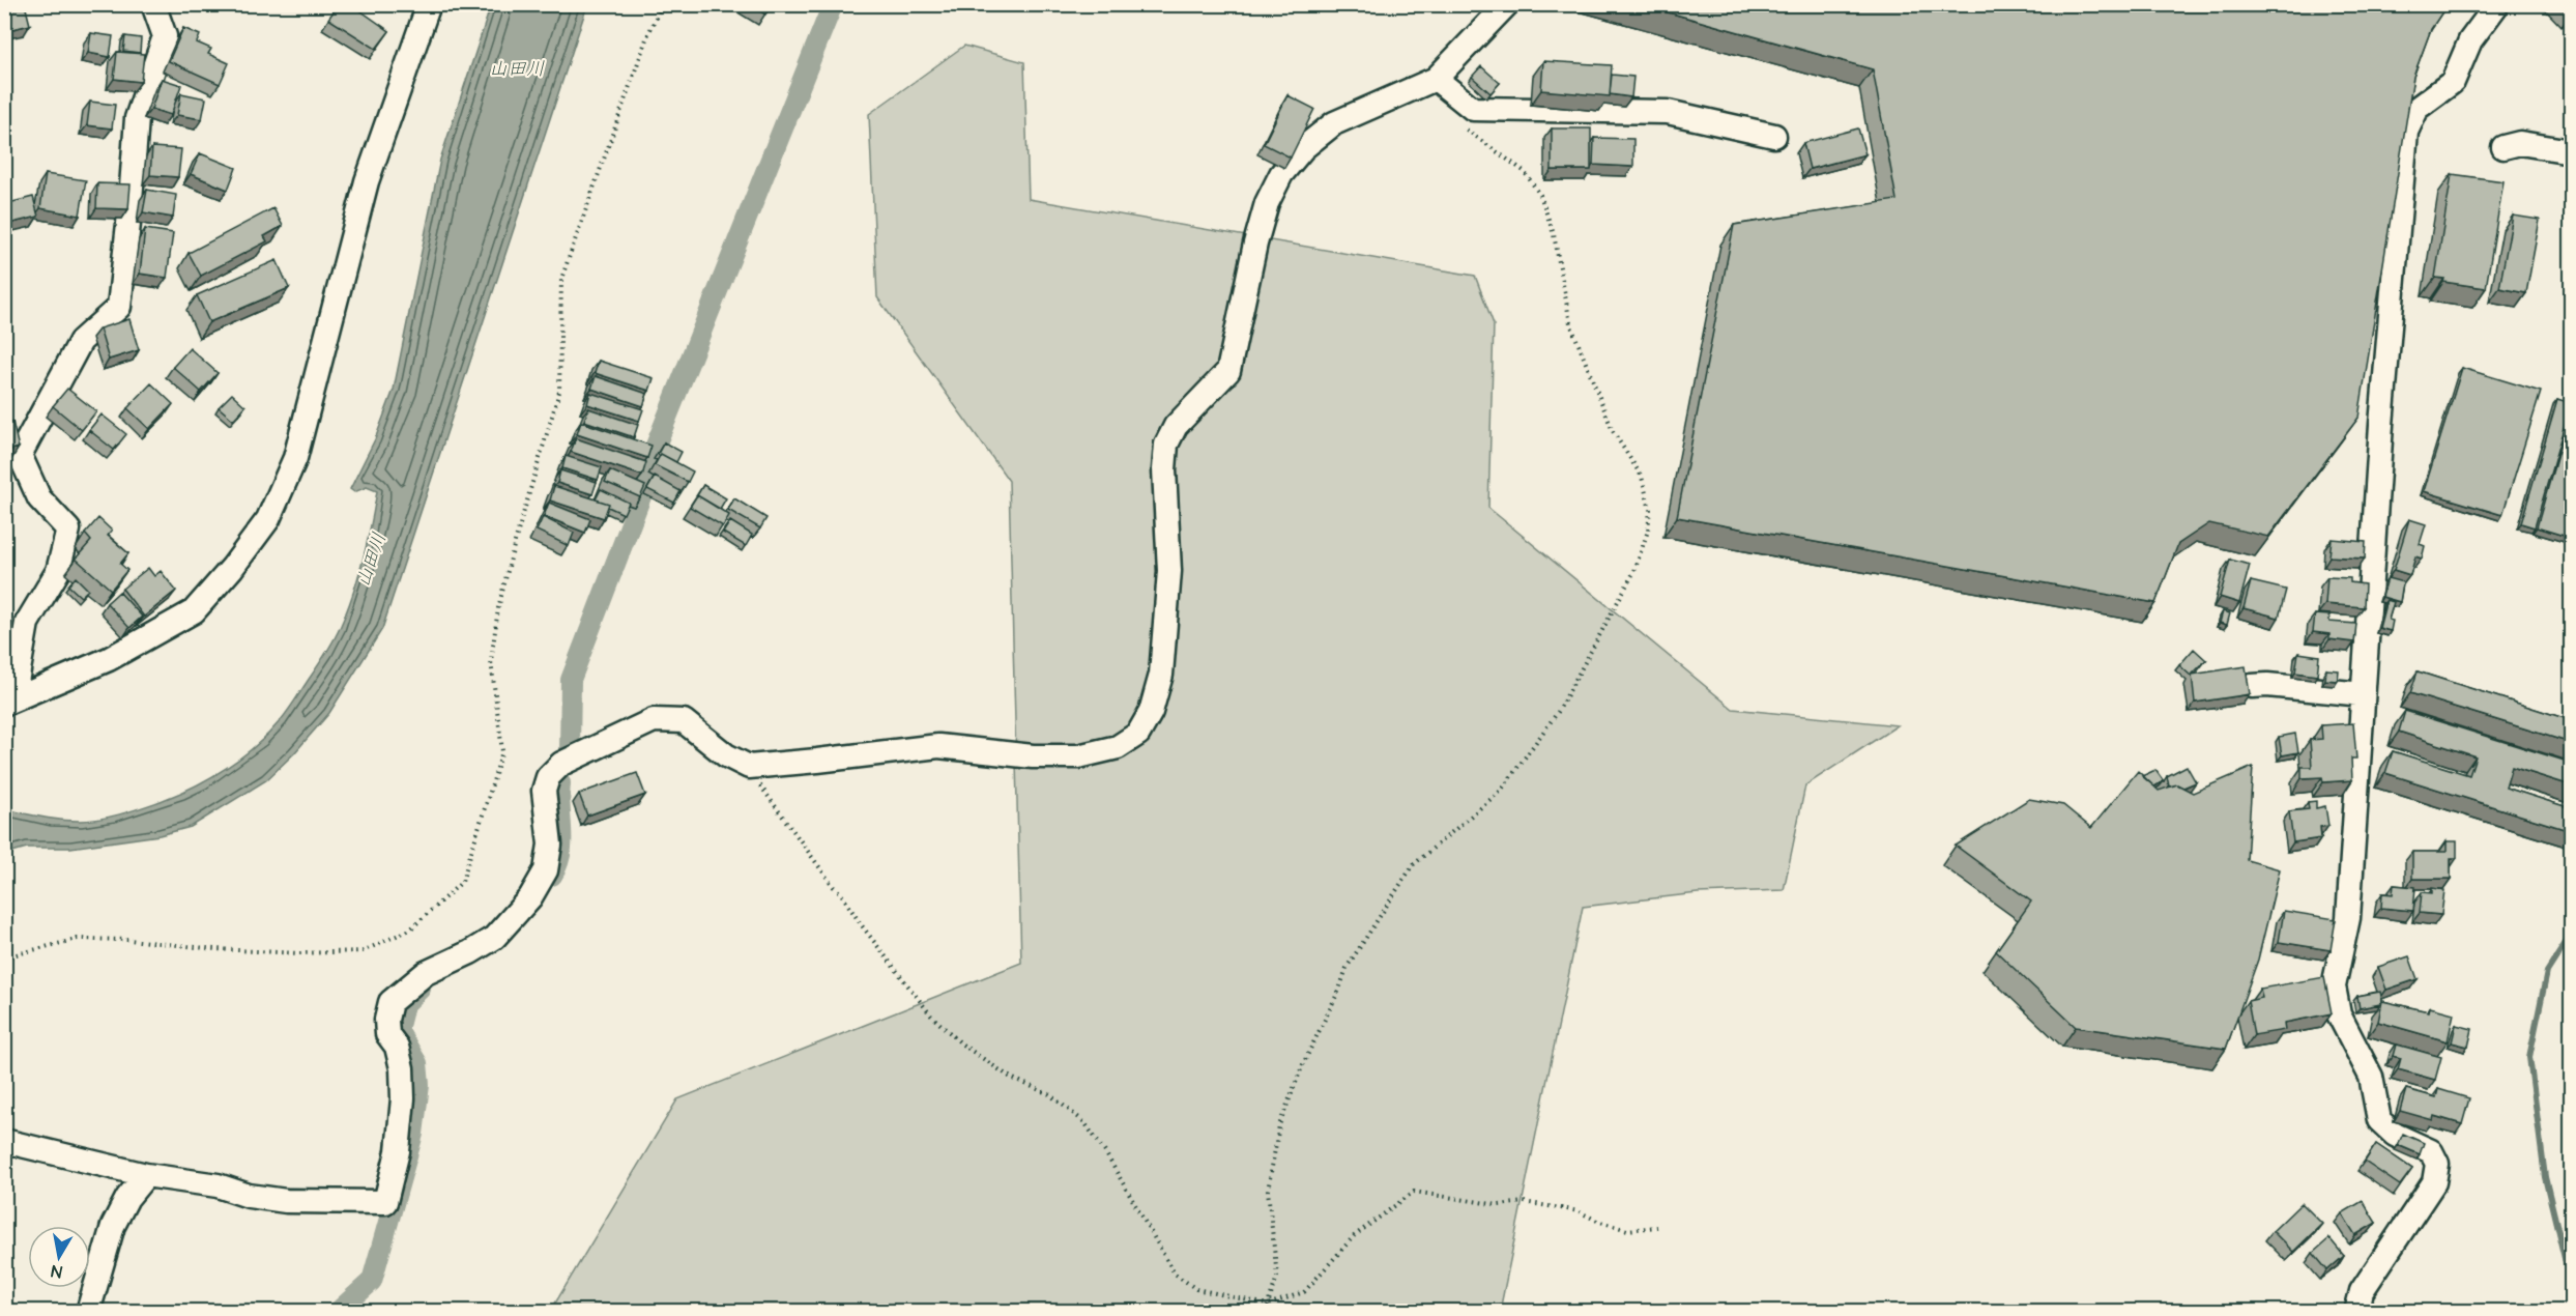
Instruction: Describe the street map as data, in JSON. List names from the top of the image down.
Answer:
{
  "water": ["山田川"],
  "north": "bottom"
}
